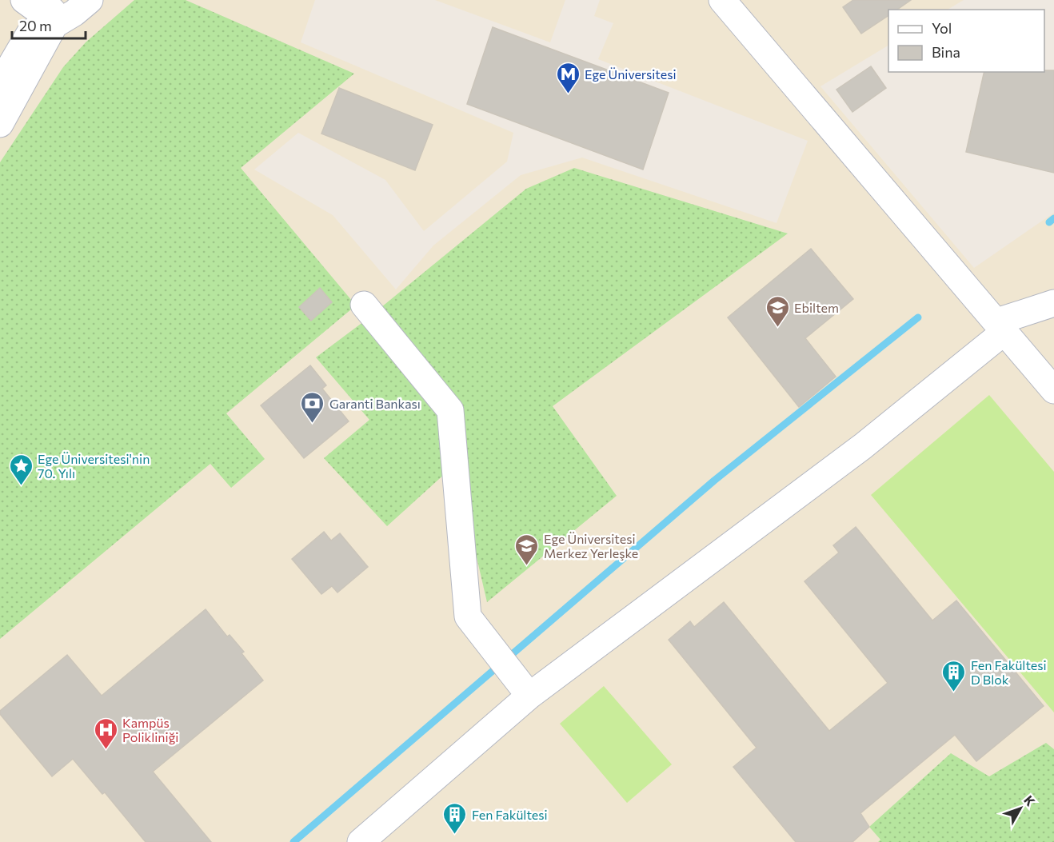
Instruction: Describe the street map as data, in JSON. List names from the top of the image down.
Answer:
{
  "places": {
    "metro station": ["Ege Üniversitesi"],
    "school or university": ["Ebiltem", "Ege Üniversitesi Merkez Yerleşke"],
    "bank": ["Garanti Bankası"],
    "place": ["Ege Üniversitesi'nin 70. Yılı"],
    "building": ["Fen Fakültesi D Blok", "Fen Fakültesi"],
    "hospital": ["Kampüs Polikliniği"]
  },
  "legend": ["Yol", "Bina"],
  "scale_bar": "20 m",
  "north": "top right"
}
